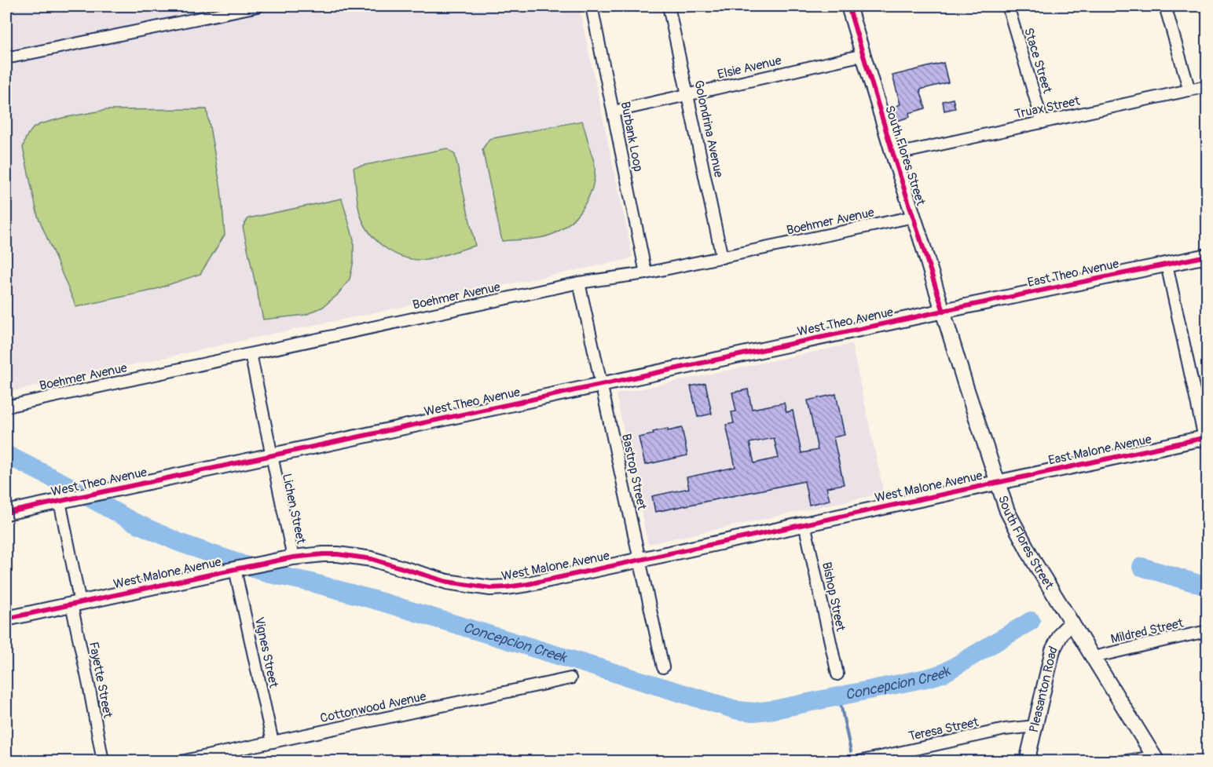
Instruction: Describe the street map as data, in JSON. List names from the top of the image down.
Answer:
{
  "streets": {
    "street": [
      "Stace Street",
      "Elsie Avenue",
      "Truax Street",
      "Golondrina Avenue",
      "Burbank Loop",
      "South Flores Street",
      "Boehmer Avenue",
      "East Theo Avenue",
      "West Theo Avenue",
      "East Malone Avenue",
      "Bastrop Street",
      "West Malone Avenue",
      "Lichen Street",
      "Bishop Street",
      "Mildred Street",
      "Vignes Street",
      "Fayette Street",
      "Pleasanton Road",
      "Cottonwood Avenue",
      "Teresa Street"
    ]
  },
  "crossings": [
    ["Stace Street", "Truax Street"],
    ["Elsie Avenue", "Golondrina Avenue"],
    ["Elsie Avenue", "Burbank Loop"],
    ["Elsie Avenue", "South Flores Street"],
    ["Truax Street", "South Flores Street"],
    ["Golondrina Avenue", "Boehmer Avenue"],
    ["Burbank Loop", "Boehmer Avenue"],
    ["South Flores Street", "Boehmer Avenue"],
    ["South Flores Street", "East Theo Avenue"],
    ["South Flores Street", "West Theo Avenue"],
    ["South Flores Street", "East Malone Avenue"],
    ["South Flores Street", "West Malone Avenue"],
    ["South Flores Street", "Mildred Street"],
    ["South Flores Street", "Pleasanton Road"],
    ["Boehmer Avenue", "Bastrop Street"],
    ["Boehmer Avenue", "Lichen Street"],
    ["East Theo Avenue", "West Theo Avenue"],
    ["West Theo Avenue", "Bastrop Street"],
    ["West Theo Avenue", "Lichen Street"],
    ["West Theo Avenue", "Fayette Street"],
    ["East Malone Avenue", "West Malone Avenue"],
    ["Bastrop Street", "West Malone Avenue"],
    ["West Malone Avenue", "Lichen Street"],
    ["West Malone Avenue", "Bishop Street"],
    ["West Malone Avenue", "Vignes Street"],
    ["West Malone Avenue", "Fayette Street"],
    ["Vignes Street", "Cottonwood Avenue"],
    ["Pleasanton Road", "Teresa Street"]
  ],
  "water": ["Concepcion Creek"]
}
